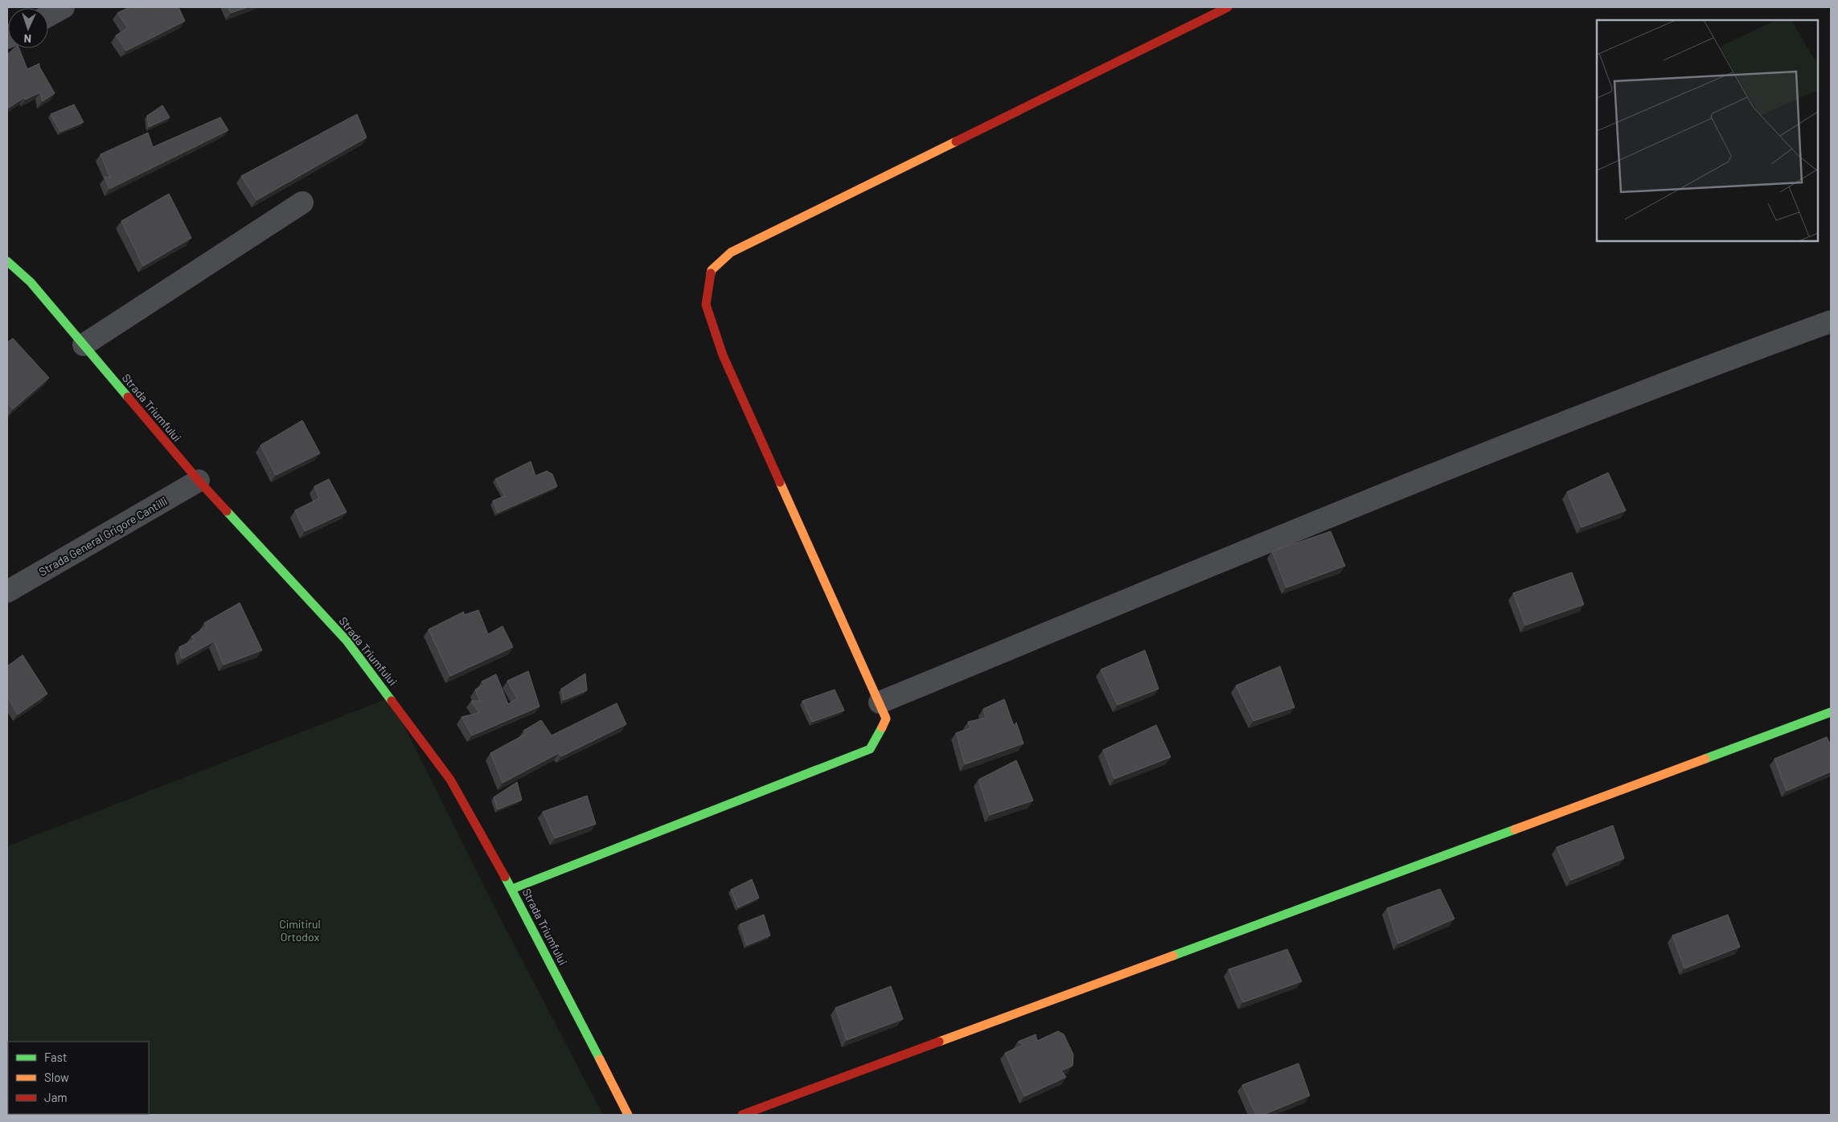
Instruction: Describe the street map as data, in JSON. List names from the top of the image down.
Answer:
{
  "streets": {
    "street": ["Strada Triumfului", "Strada General Grigore Cantilli"]
  },
  "crossings": [
    ["Strada Triumfului", "Strada General Grigore Cantilli"]
  ],
  "parks": ["Cimitirul Ortodox"],
  "legend": ["Fast", "Slow", "Jam"],
  "north": "bottom"
}
